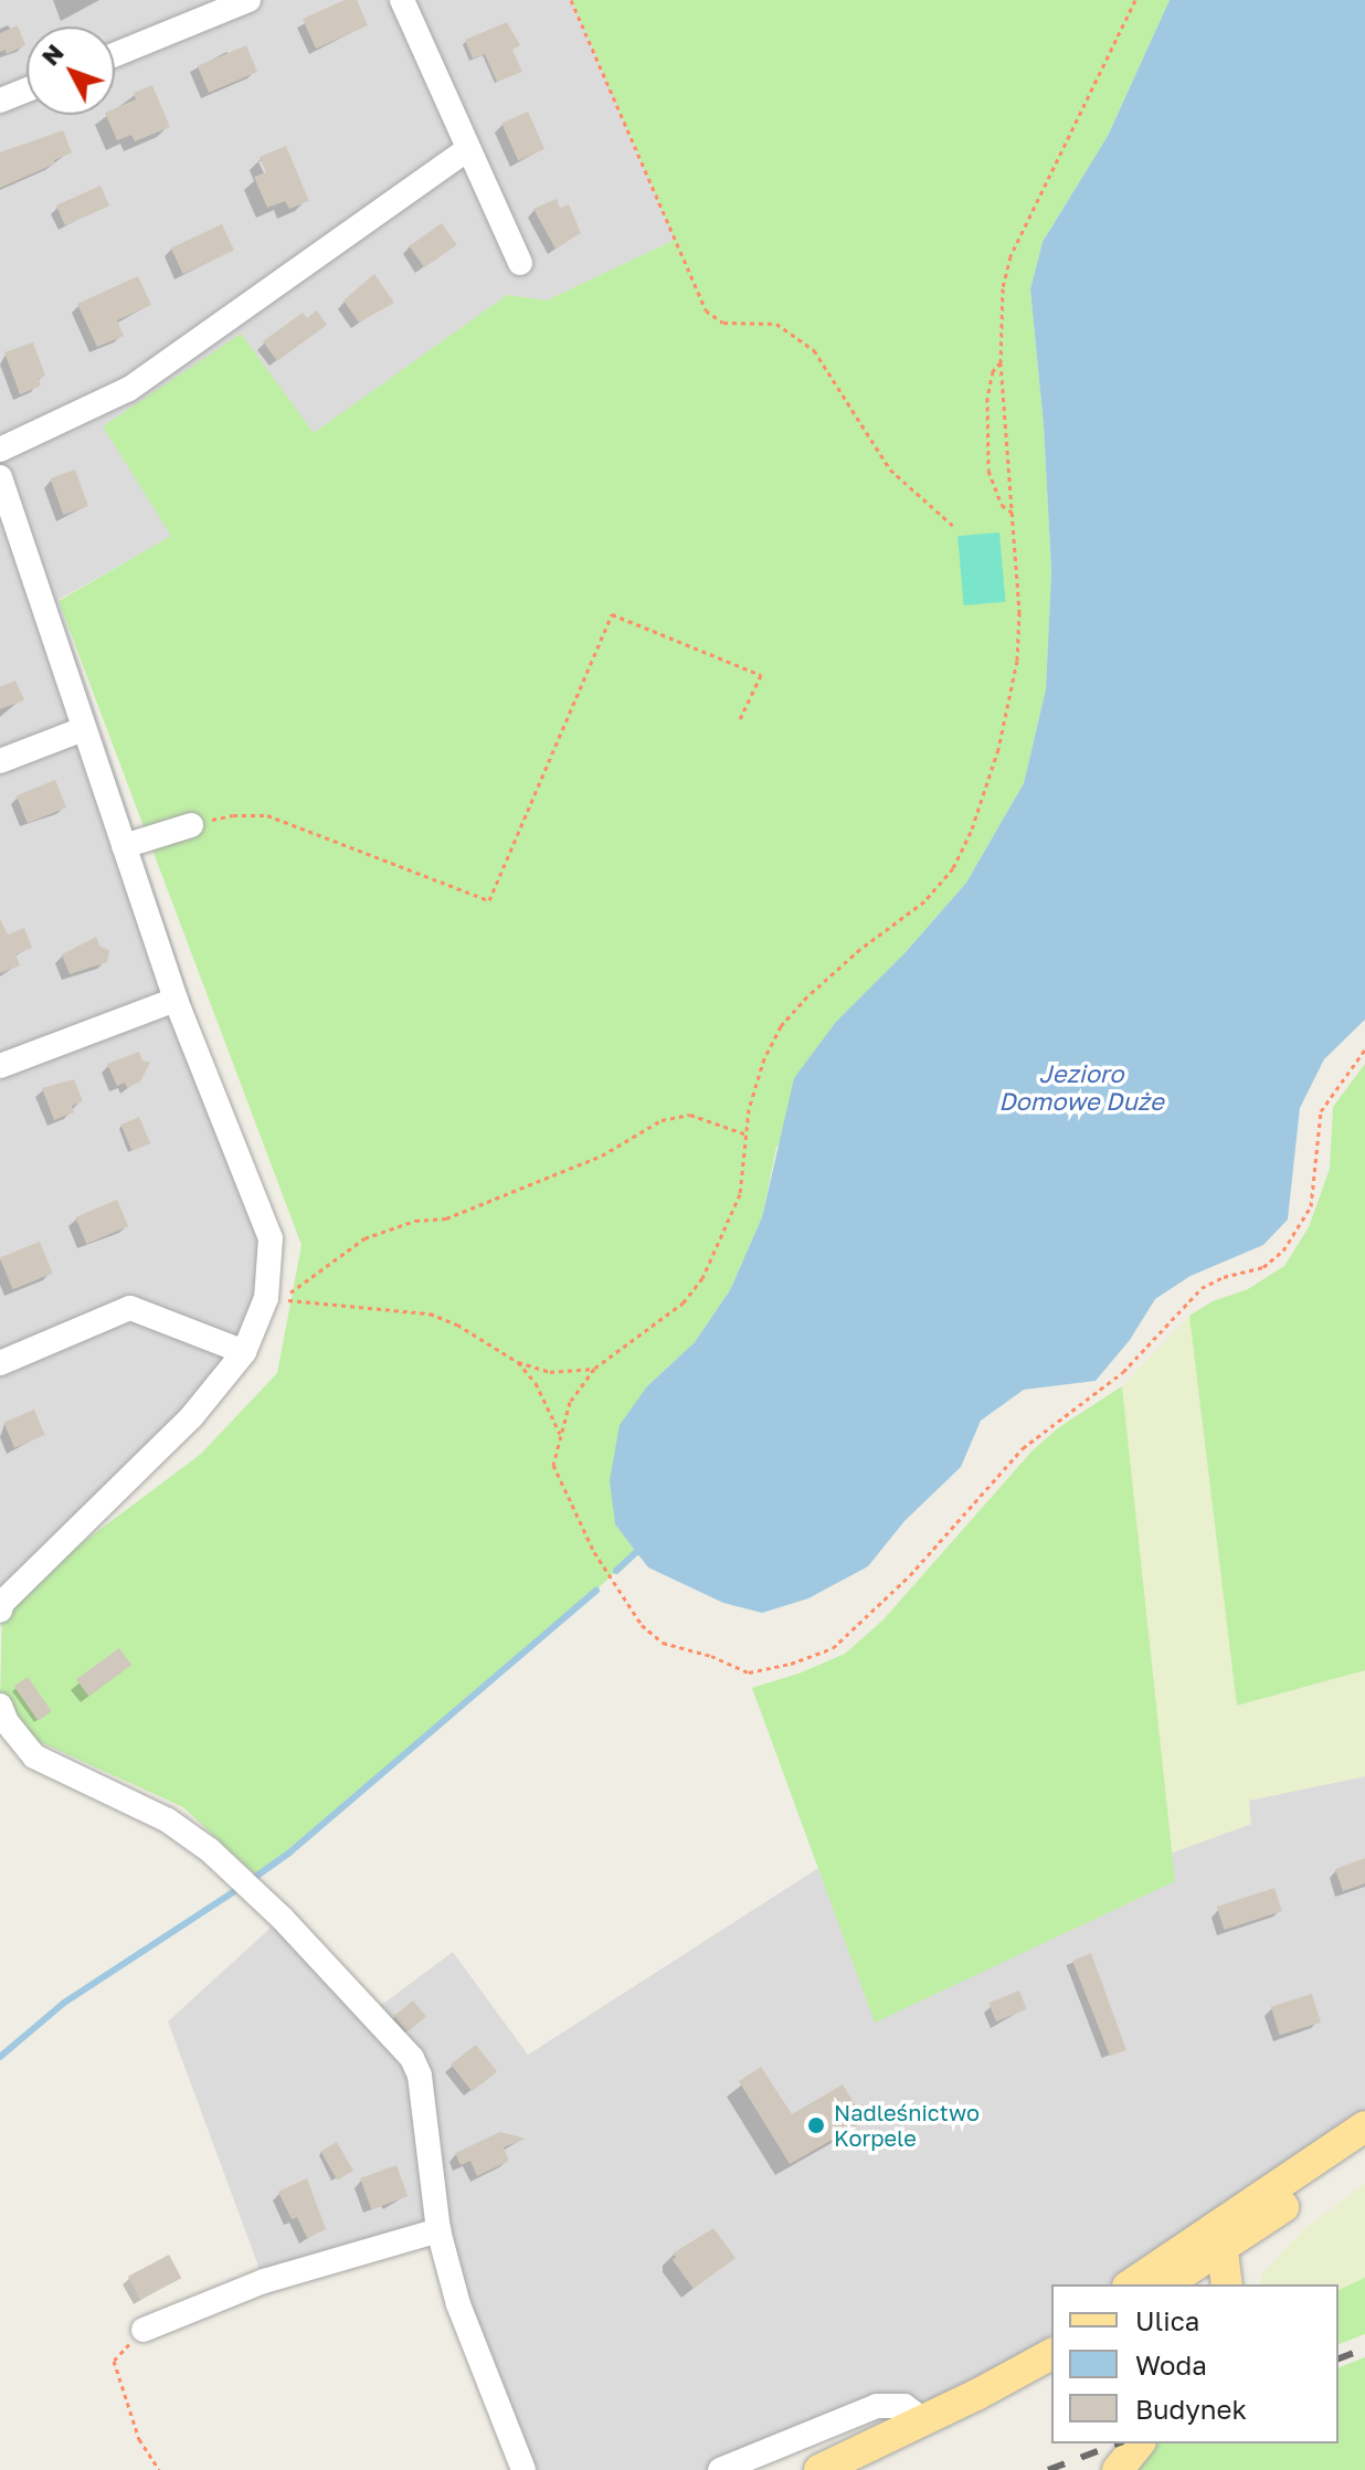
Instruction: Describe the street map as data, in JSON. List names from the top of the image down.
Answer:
{
  "water": ["Jezioro Domowe Duże"],
  "places": ["Nadleśnictwo Korpele"],
  "legend": ["Ulica", "Woda", "Budynek"],
  "north": "top left"
}
